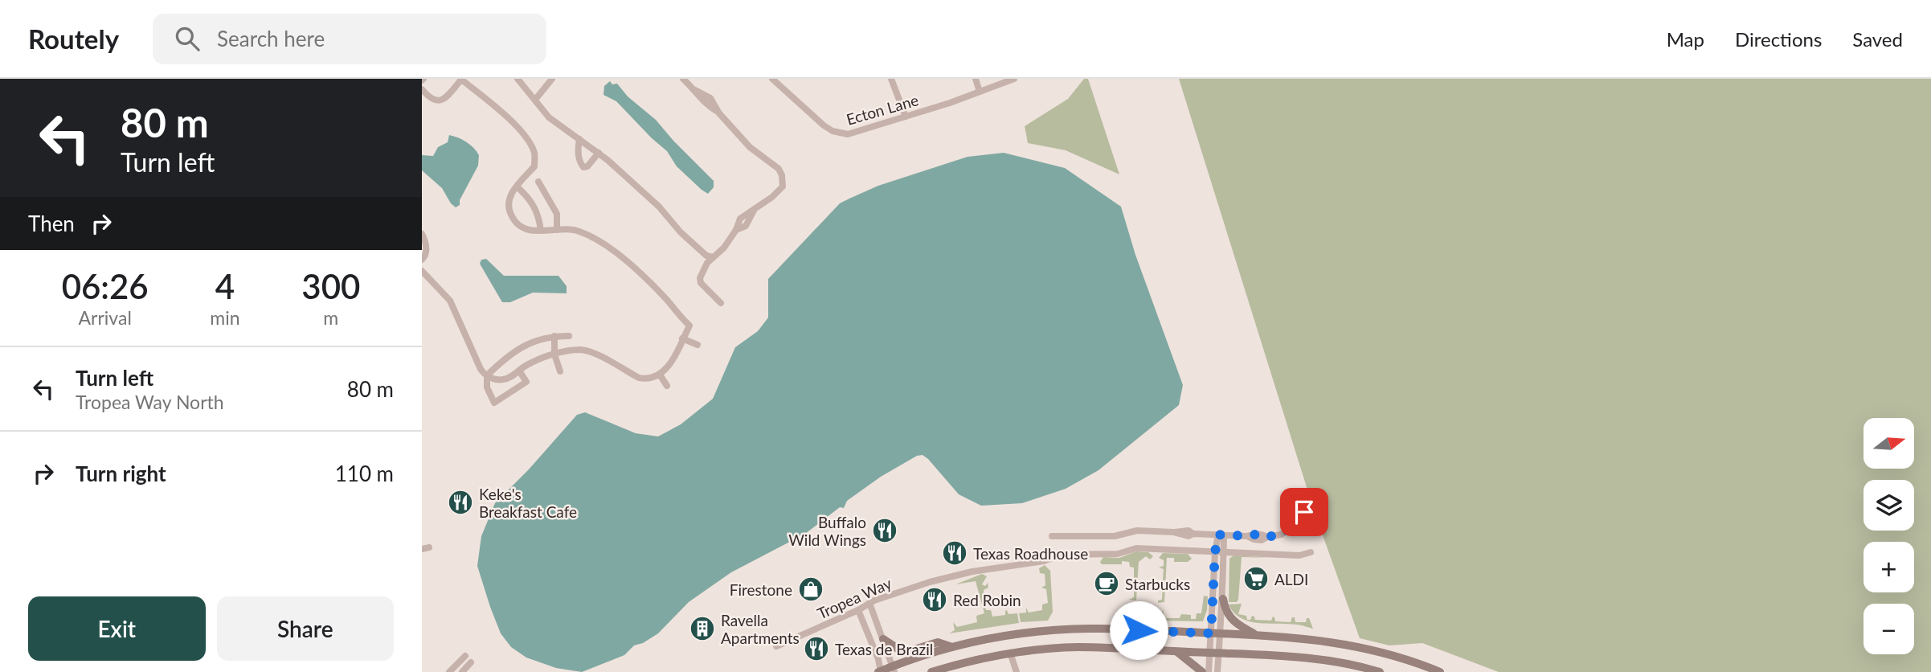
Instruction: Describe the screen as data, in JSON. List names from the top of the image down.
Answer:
{
  "streets": {
    "street": ["Ecton Lane", "Tropea Way"]
  },
  "places": {
    "restaurant": [
      "Keke's Breakfast Cafe",
      "Buffalo Wild Wings",
      "Texas Roadhouse",
      "Red Robin",
      "Texas de Brazil"
    ],
    "supermarket": ["ALDI"],
    "cafe": ["Starbucks"],
    "shop": ["Firestone"],
    "building": ["Ravella Apartments"]
  },
  "north": "right",
  "page": {
    "header": "Routely",
    "search": "Search here",
    "nav": ["Map", "Directions", "Saved"],
    "turn": ["80 m", "Turn left"],
    "then": "Then",
    "eta": [
      "06:26",
      "Arrival",
      "4",
      "min",
      "300",
      "m"
    ],
    "list": [
      {
        "name": "Turn left",
        "note": "Tropea Way North",
        "value": "80 m"
      },
      {
        "name": "Turn right",
        "value": "110 m"
      }
    ],
    "map_buttons": ["+", "−"],
    "buttons": ["Exit", "Share"]
  }
}
